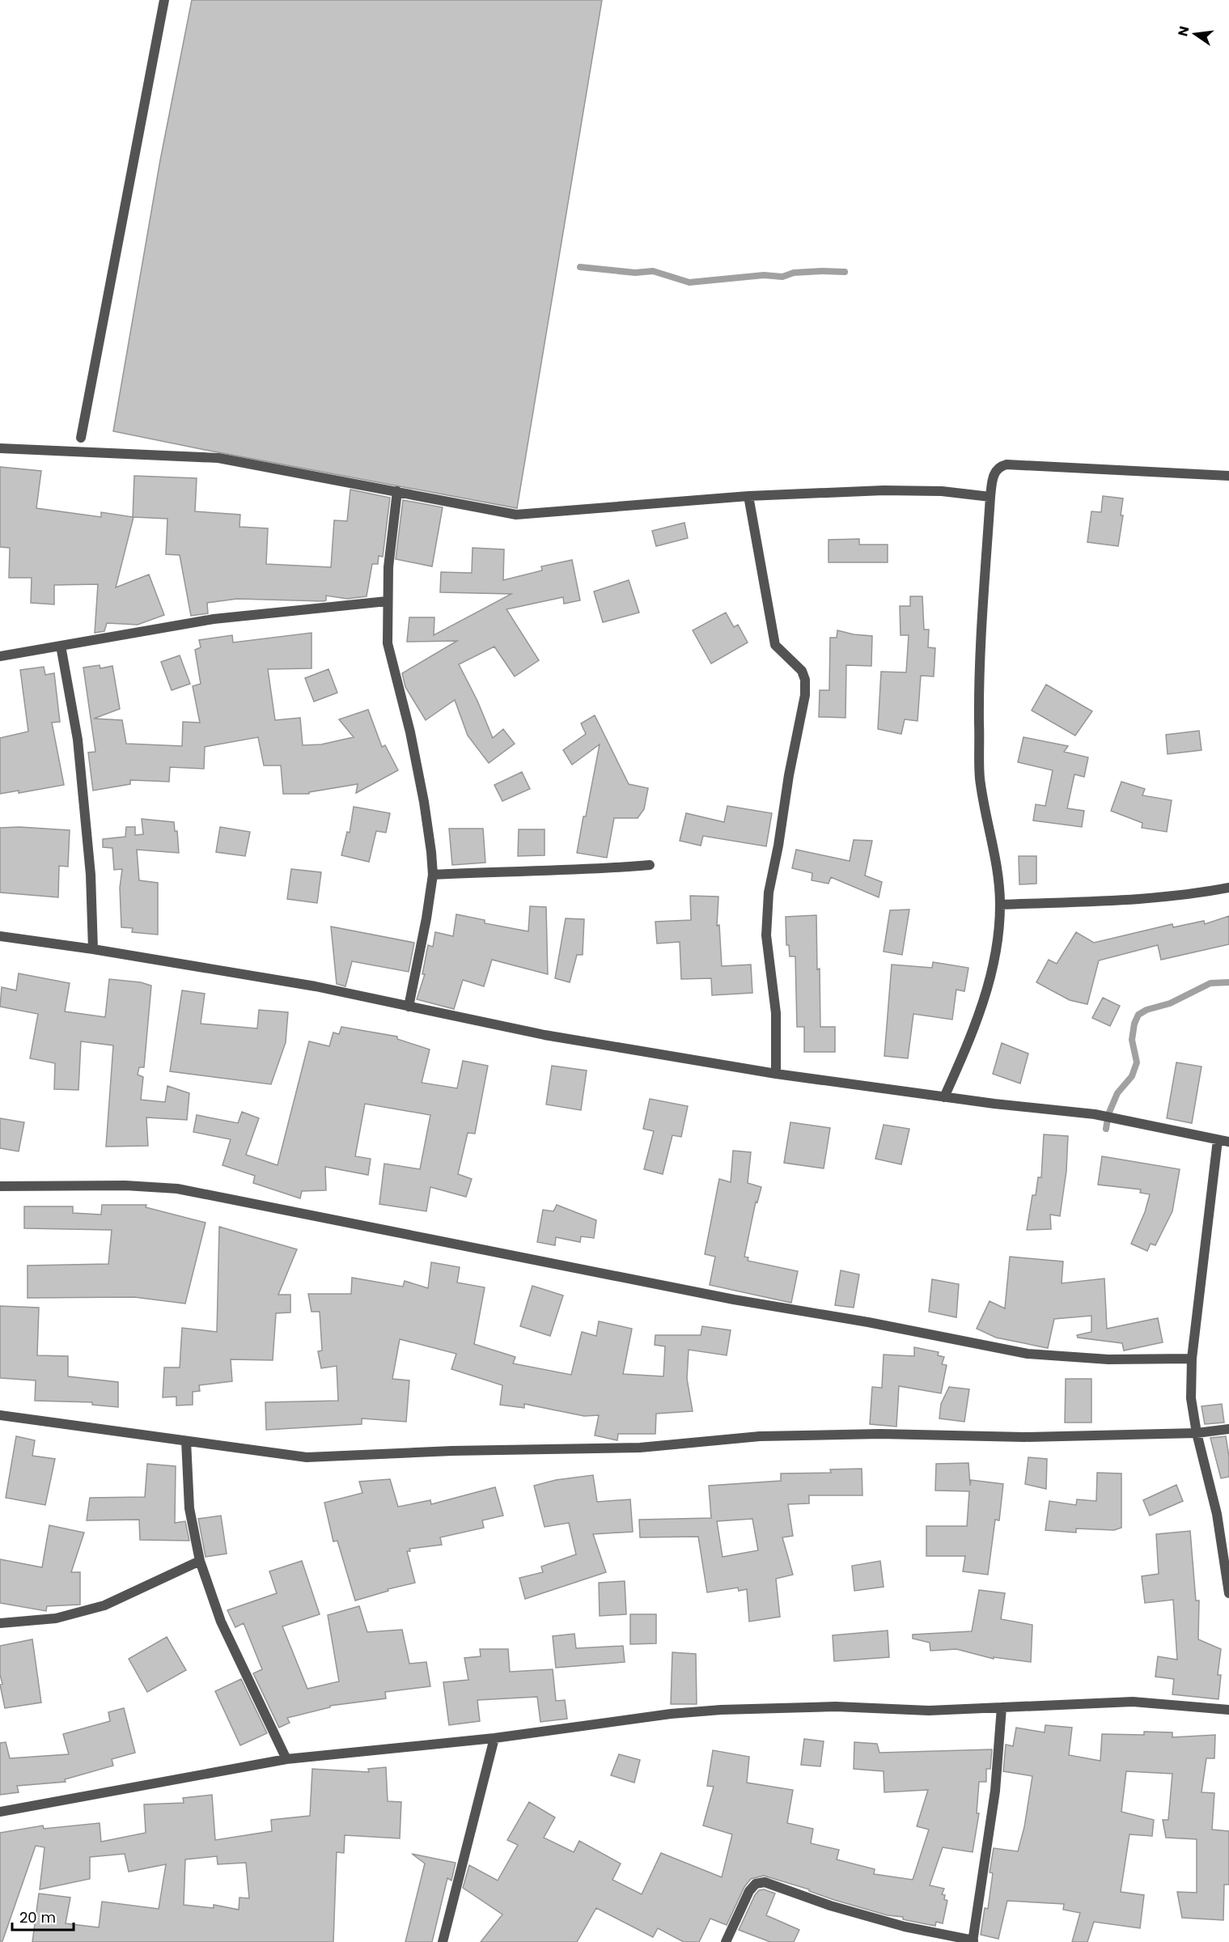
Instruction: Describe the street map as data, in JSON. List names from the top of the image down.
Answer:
{
  "scale_bar": "20 m",
  "north": "left"
}
